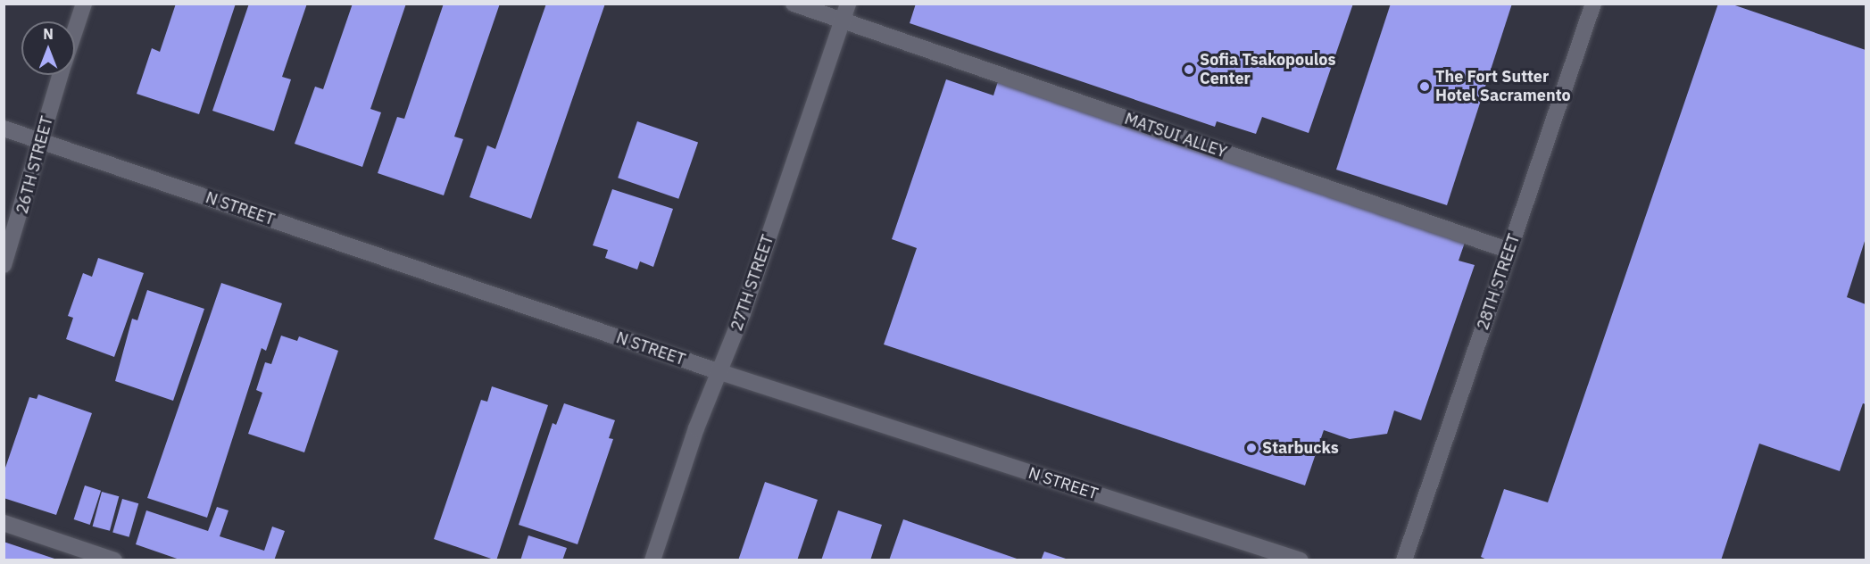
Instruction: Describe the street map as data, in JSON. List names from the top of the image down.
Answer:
{
  "streets": {
    "street": [
      "MATSUI ALLEY",
      "26TH STREET",
      "N STREET",
      "28TH STREET",
      "27TH STREET"
    ]
  },
  "crossings": [
    ["MATSUI ALLEY", "28TH STREET"],
    ["MATSUI ALLEY", "27TH STREET"],
    ["26TH STREET", "N STREET"],
    ["N STREET", "27TH STREET"]
  ],
  "places": ["Sofia Tsakopoulos Center", "The Fort Sutter Hotel Sacramento", "Starbucks"],
  "north": "top"
}
